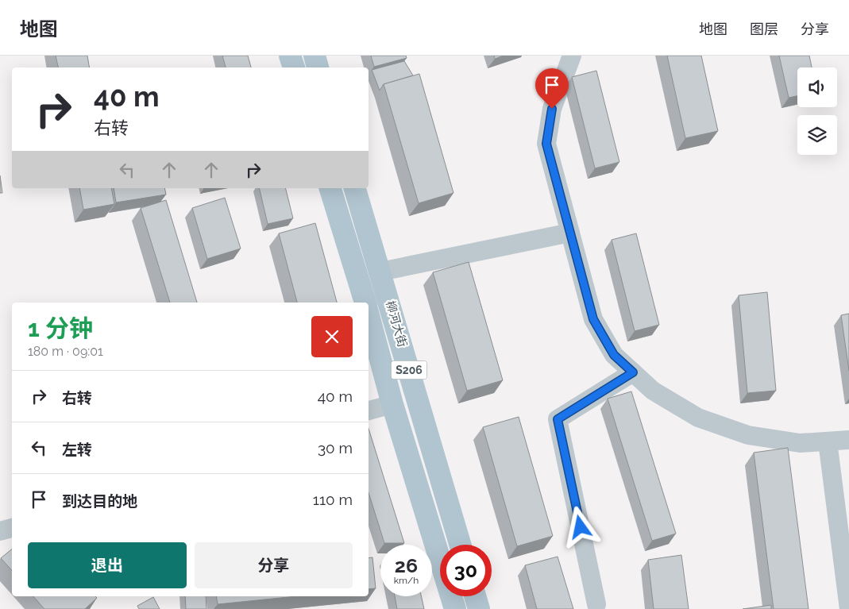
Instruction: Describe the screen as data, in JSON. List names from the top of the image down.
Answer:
{
  "streets": {
    "main road": ["柳河大街", "S206"]
  },
  "page": {
    "header": "地图",
    "nav": ["地图", "图层", "分享"],
    "turn": ["40 m", "右转"],
    "heading": ["1 分钟", "180 m · 09:01"],
    "list": [
      {
        "name": "右转",
        "value": "40 m"
      },
      {
        "name": "左转",
        "value": "30 m"
      },
      {
        "name": "到达目的地",
        "value": "110 m"
      }
    ],
    "buttons": ["退出", "分享"],
    "speed": "26 km/h",
    "limit": "30"
  }
}
